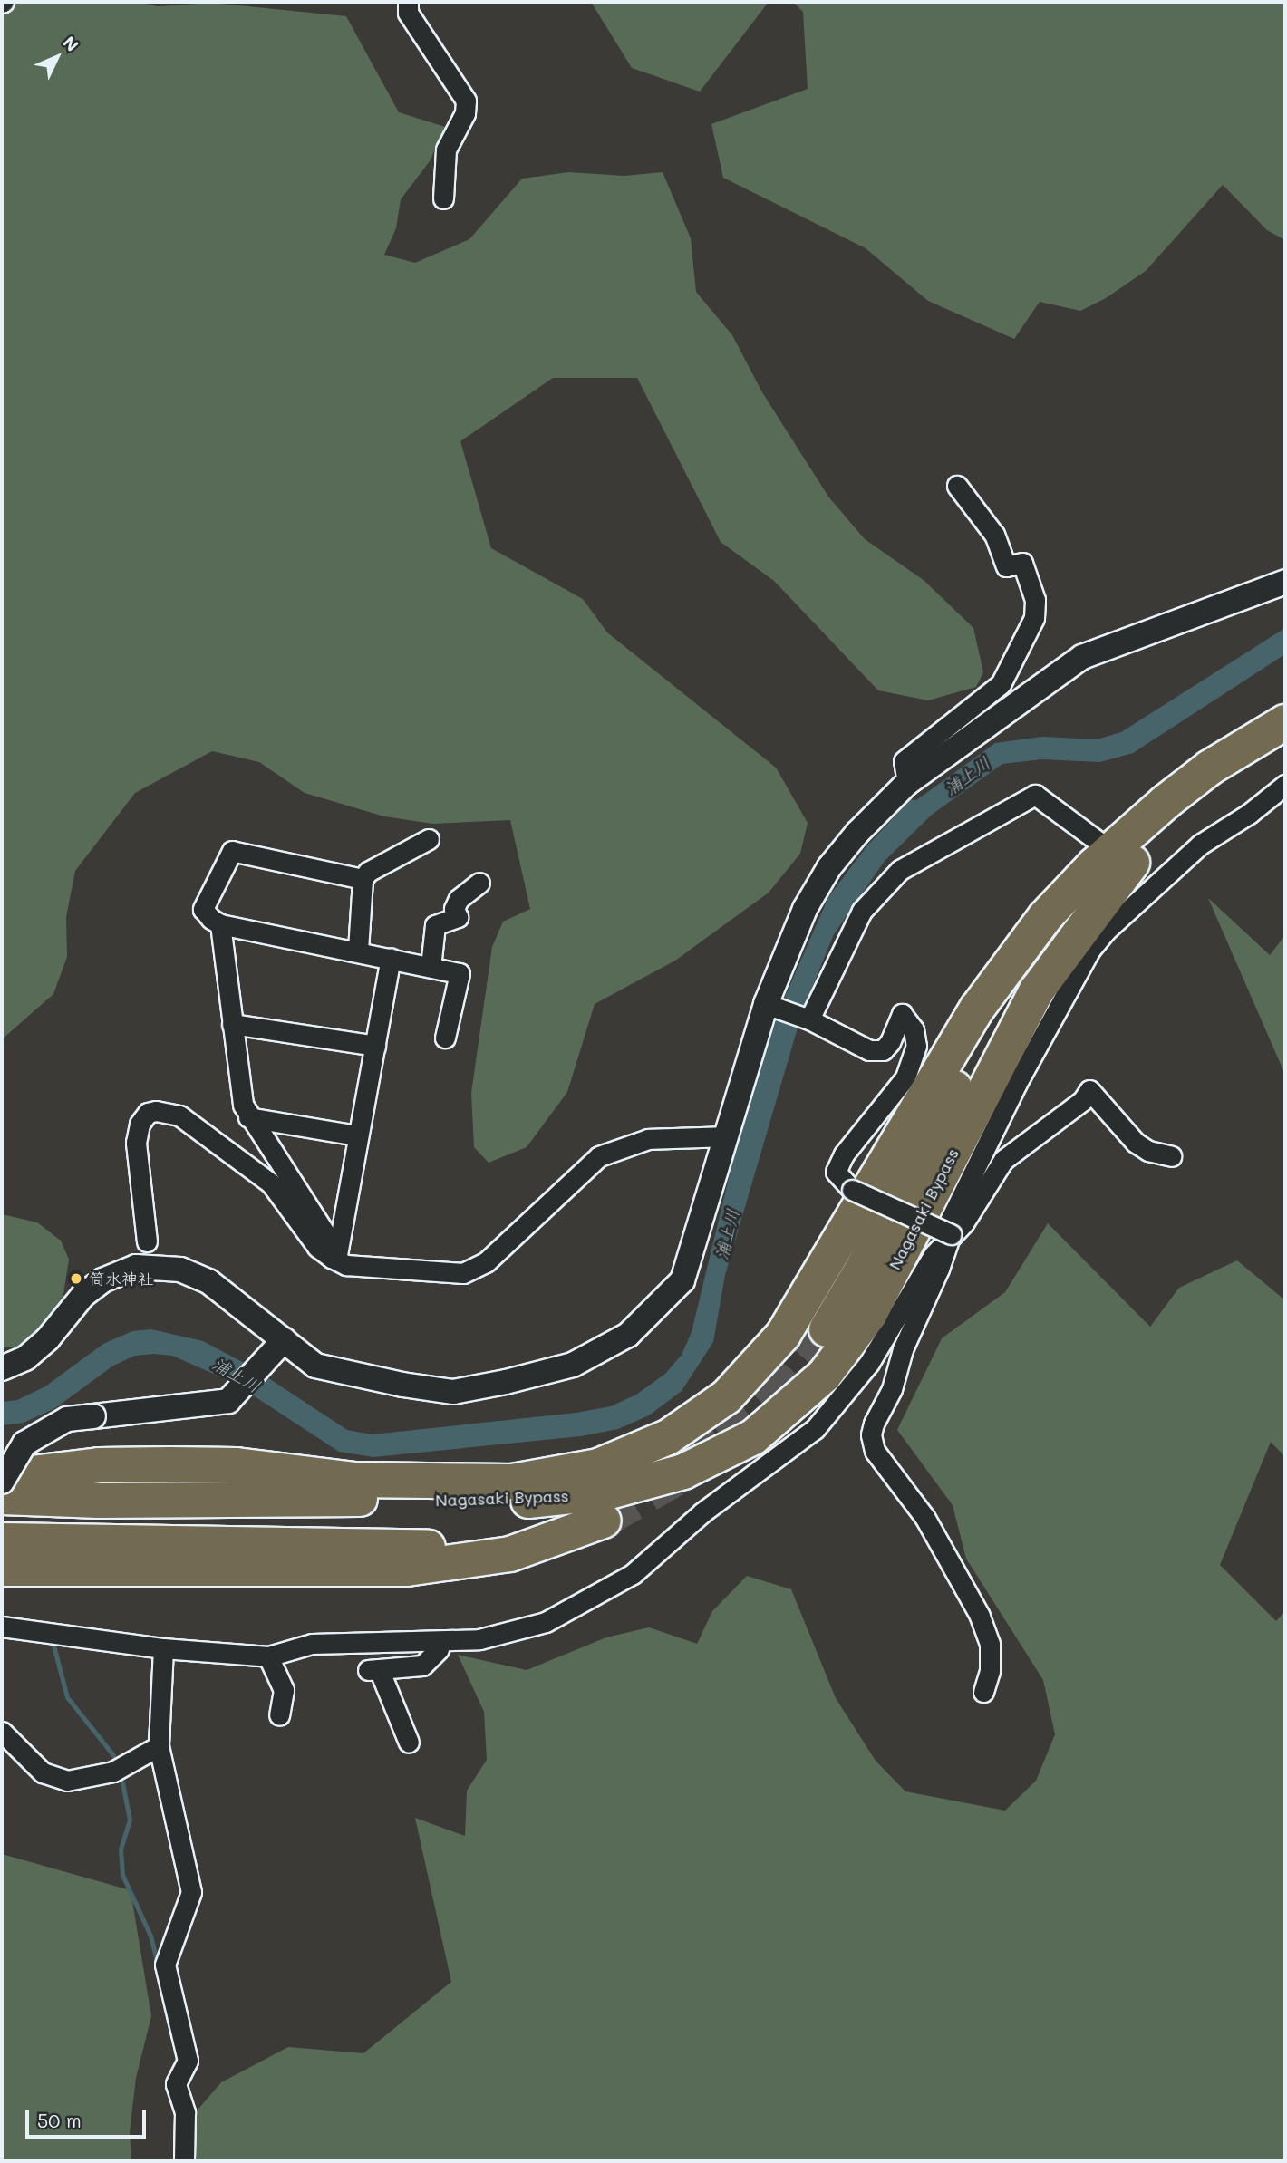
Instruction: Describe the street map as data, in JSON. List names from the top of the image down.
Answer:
{
  "streets": {
    "highway": ["Nagasaki Bypass"]
  },
  "water": ["浦上川"],
  "places": ["筒水神社"],
  "scale_bar": "50 m",
  "north": "top right"
}
